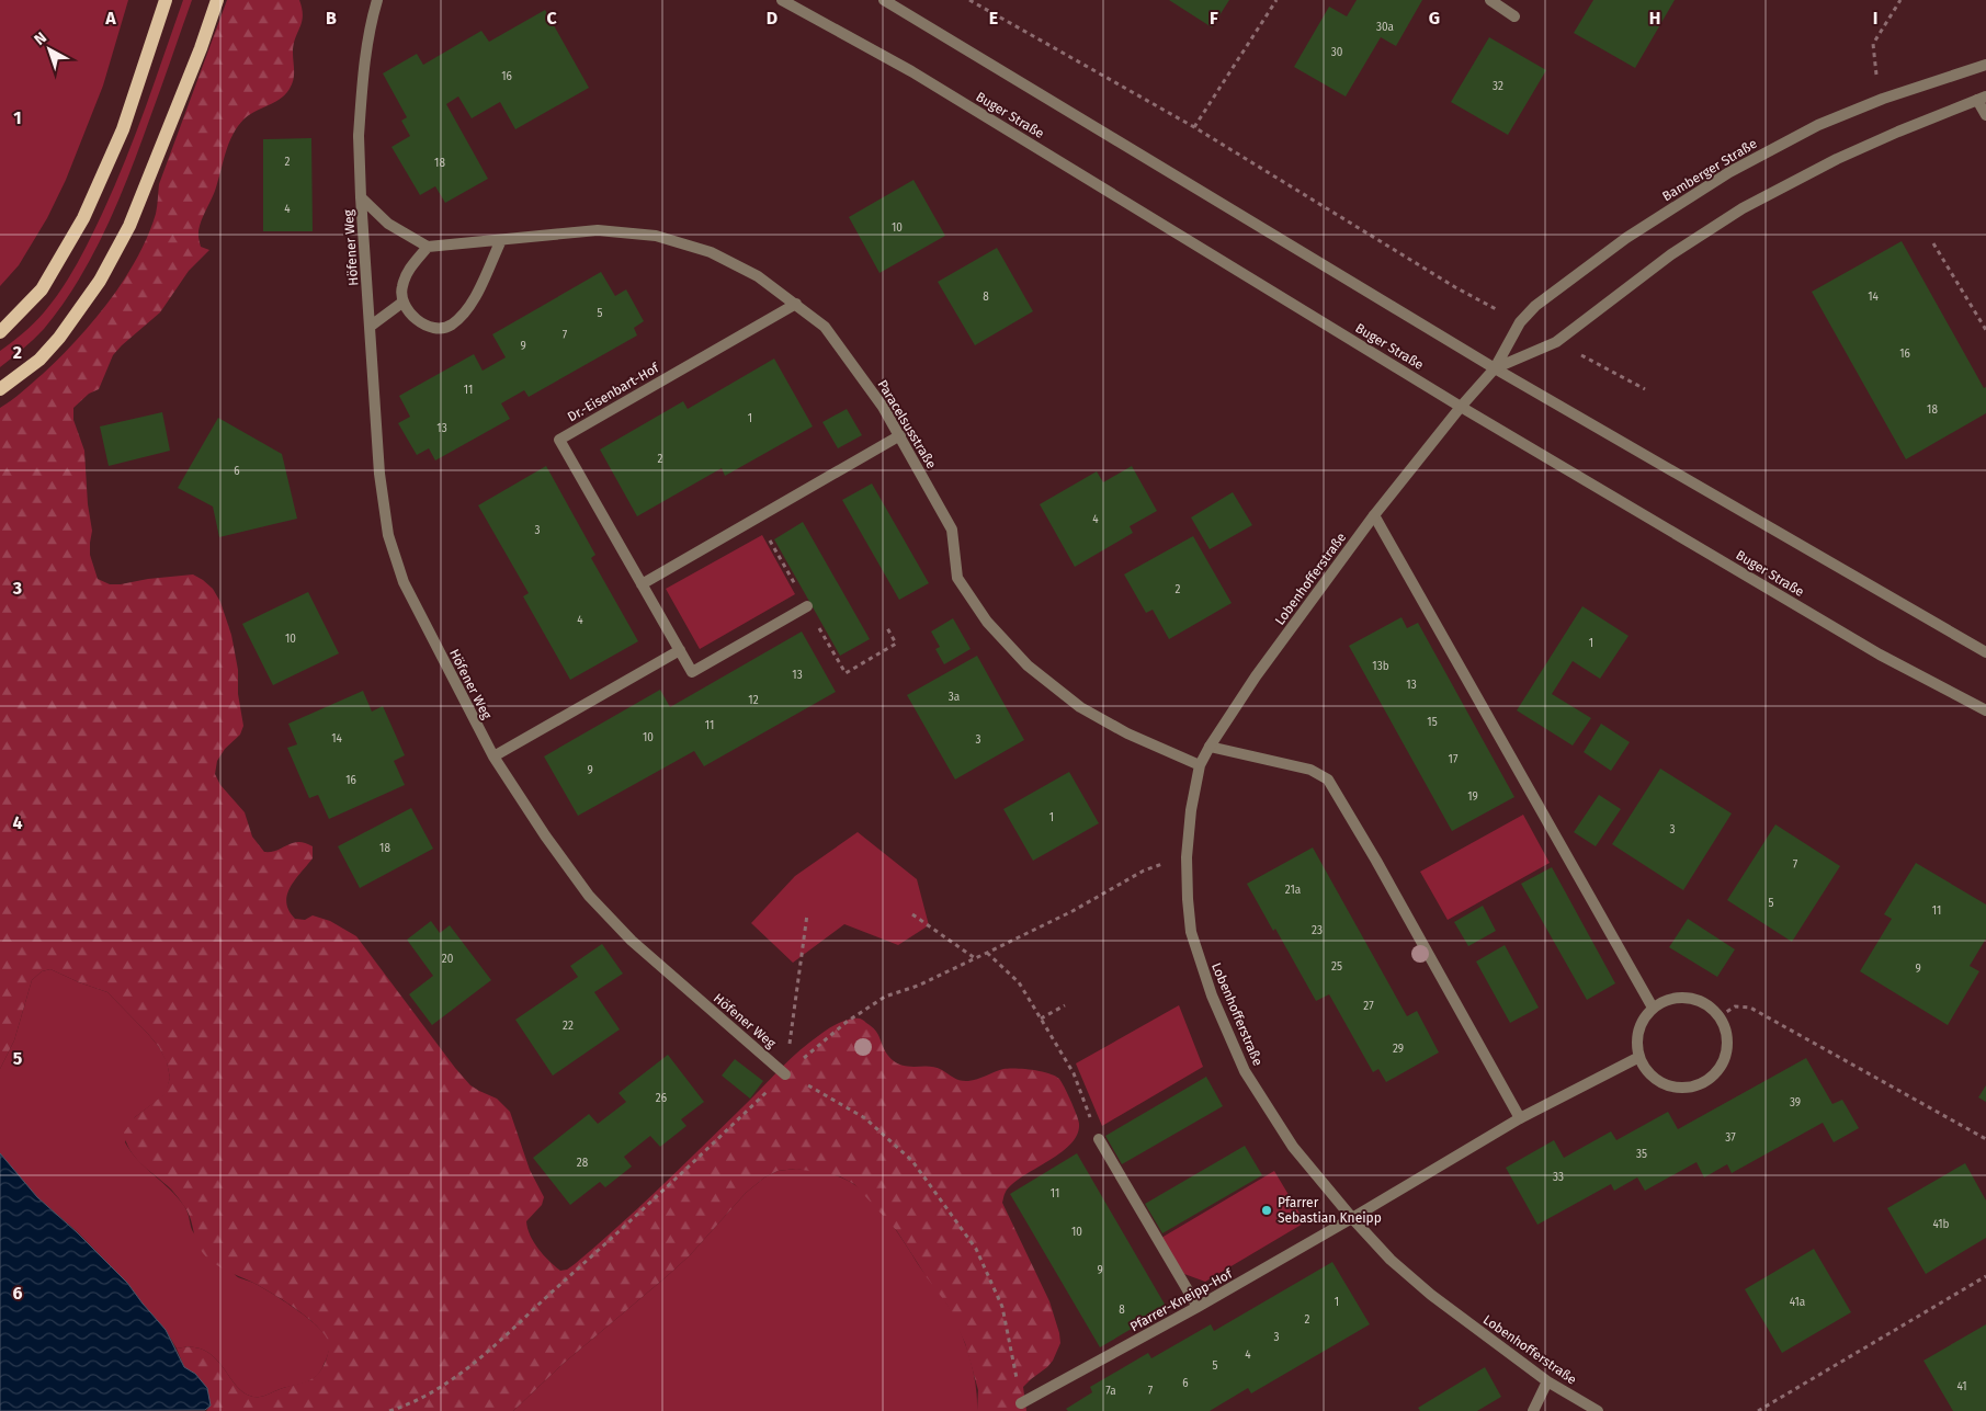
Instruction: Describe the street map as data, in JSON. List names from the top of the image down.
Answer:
{
  "streets": {
    "street": [
      "Buger Straße",
      "Bamberger Straße",
      "Höfener Weg",
      "Dr.-Eisenbart-Hof",
      "Paracelsusstraße",
      "Lobenhofferstraße",
      "Pfarrer-Kneipp-Hof"
    ]
  },
  "crossings": [
    ["Buger Straße", "Bamberger Straße"],
    ["Buger Straße", "Lobenhofferstraße"],
    ["Bamberger Straße", "Lobenhofferstraße"],
    ["Dr.-Eisenbart-Hof", "Paracelsusstraße"],
    ["Paracelsusstraße", "Lobenhofferstraße"],
    ["Lobenhofferstraße", "Pfarrer-Kneipp-Hof"]
  ],
  "places": ["Pfarrer Sebastian Kneipp"],
  "house_numbers": [
    "30a",
    "30",
    "16",
    "32",
    "2",
    "18",
    "4",
    "10",
    "8",
    "14",
    "5",
    "7",
    "9",
    "16",
    "11",
    "18",
    "1",
    "13",
    "2",
    "6",
    "4",
    "3",
    "2",
    "4",
    "10",
    "1",
    "13b",
    "13",
    "13",
    "3a",
    "12",
    "15",
    "11",
    "10",
    "14",
    "3",
    "17",
    "9",
    "16",
    "19",
    "1",
    "3",
    "18",
    "7",
    "21a",
    "5",
    "11",
    "23",
    "20",
    "25",
    "9",
    "27",
    "22",
    "29",
    "26",
    "39",
    "37",
    "35",
    "28",
    "33",
    "11",
    "41b",
    "10",
    "9",
    "1",
    "41a",
    "8",
    "2",
    "3",
    "4",
    "5",
    "6",
    "41",
    "7a",
    "7"
  ],
  "north": "top left",
  "grid": {
    "columns": [
      "A",
      "B",
      "C",
      "D",
      "E",
      "F",
      "G",
      "H",
      "I"
    ],
    "rows": [
      "1",
      "2",
      "3",
      "4",
      "5",
      "6"
    ]
  }
}
